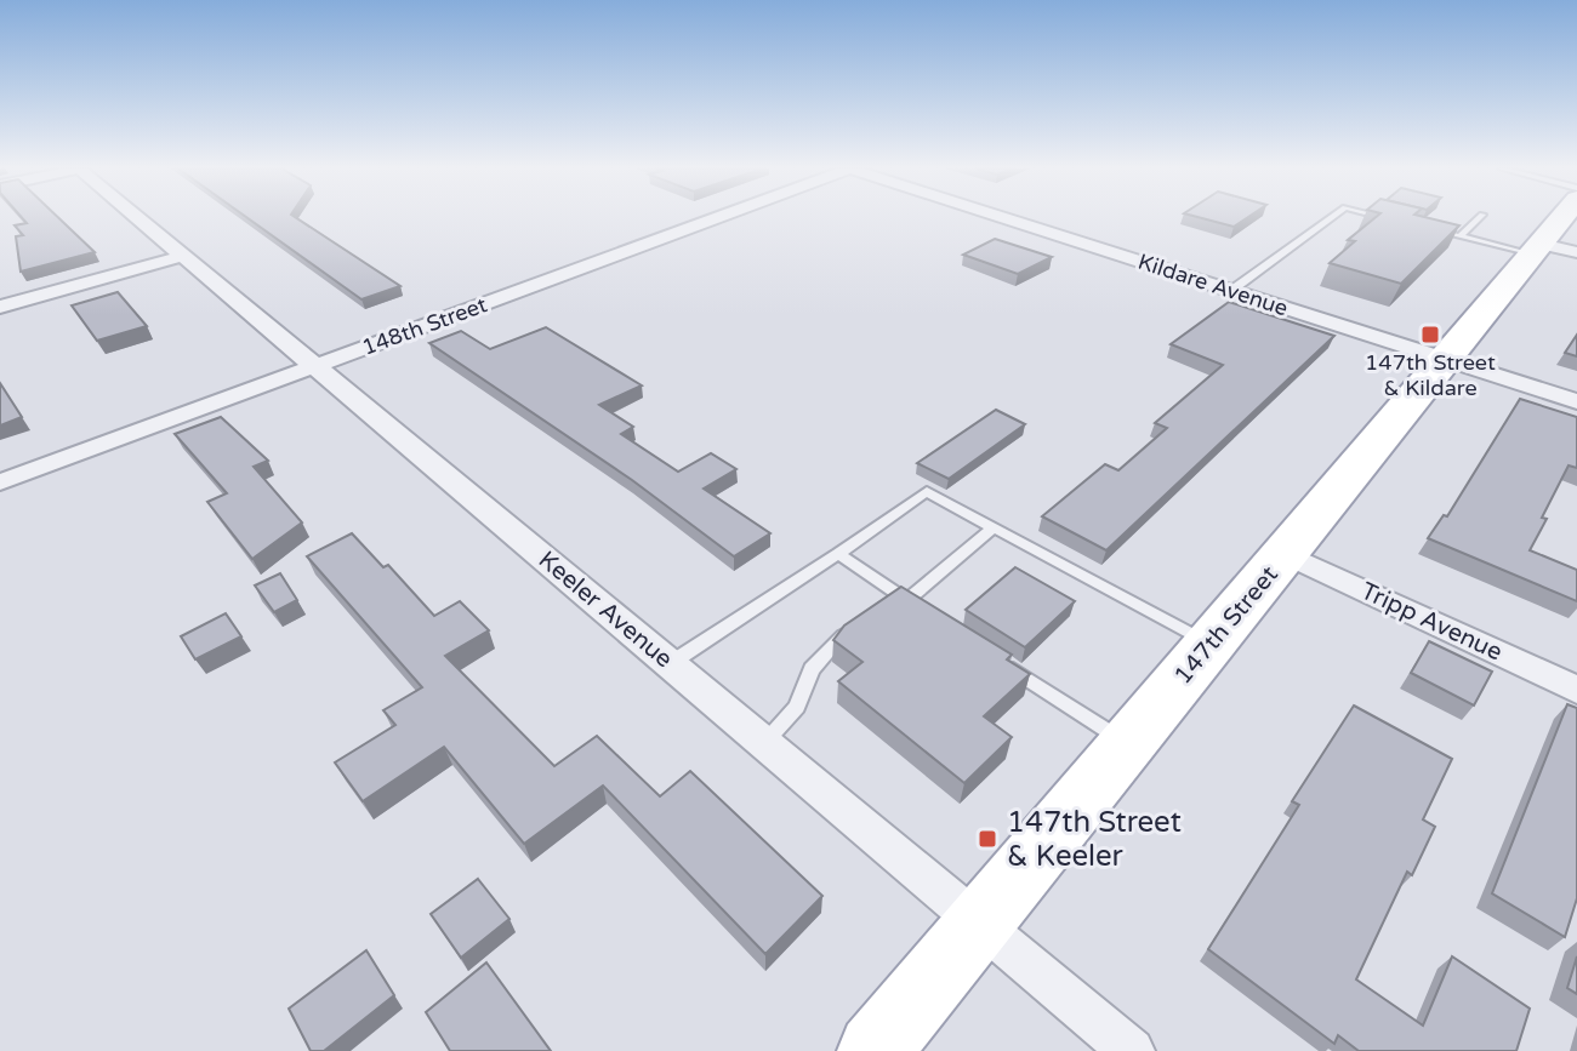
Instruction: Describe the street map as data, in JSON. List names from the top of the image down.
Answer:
{
  "streets": {
    "main road": ["147th Street"],
    "street": [
      "Kildare Avenue",
      "148th Street",
      "Keeler Avenue",
      "Tripp Avenue"
    ]
  },
  "crossings": [
    ["Kildare Avenue", "147th Street"],
    ["148th Street", "Keeler Avenue"],
    ["Keeler Avenue", "147th Street"],
    ["Tripp Avenue", "147th Street"]
  ],
  "places": {
    "transit": ["147th Street & Kildare", "147th Street & Keeler"]
  }
}
